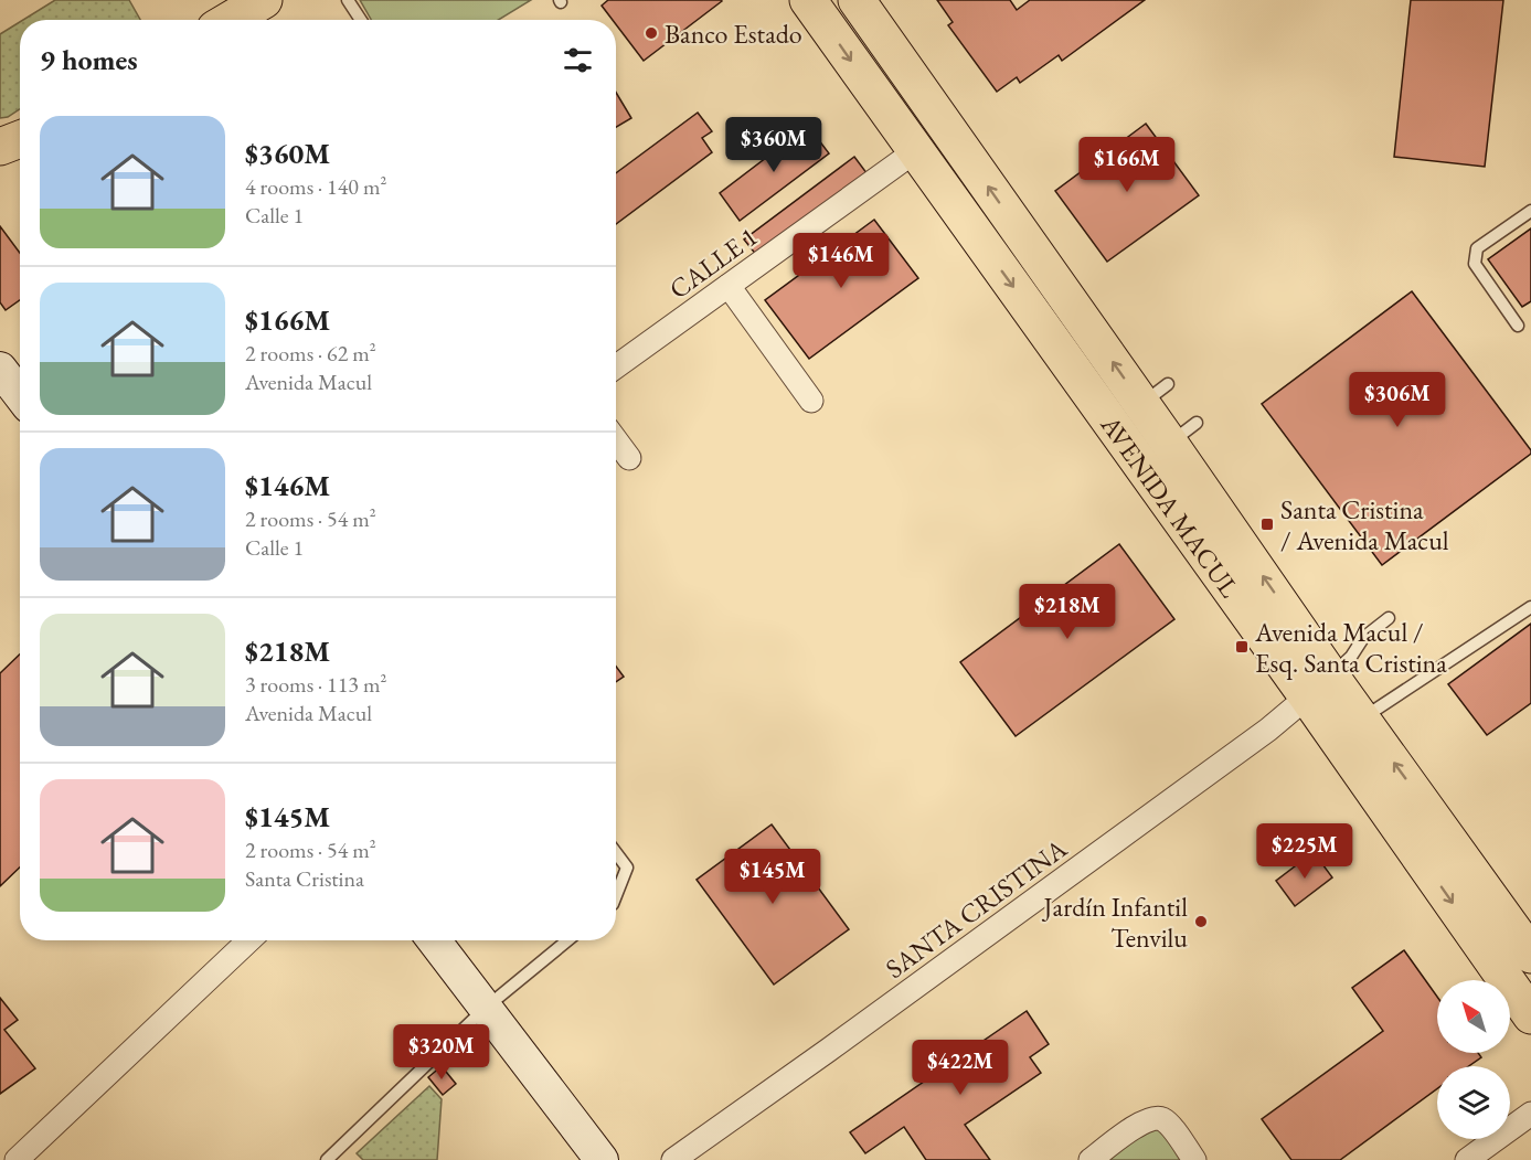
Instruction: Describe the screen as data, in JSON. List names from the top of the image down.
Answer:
{
  "streets": {
    "main road": ["AVENIDA MACUL"],
    "street": ["CALLE 1", "SANTA CRISTINA"]
  },
  "crossings": [
    ["CALLE 1", "AVENIDA MACUL"],
    ["AVENIDA MACUL", "SANTA CRISTINA"]
  ],
  "places": {
    "other": ["Banco Estado", "Jardín Infantil Tenvilu"],
    "transit": ["Santa Cristina / Avenida Macul", "Avenida Macul / Esq. Santa Cristina"]
  },
  "north": "top left",
  "page": {
    "heading": "9 homes",
    "list": [
      {
        "name": "$360M",
        "note": "4 rooms · 140 m² · Calle 1"
      },
      {
        "name": "$166M",
        "note": "2 rooms · 62 m² · Avenida Macul"
      },
      {
        "name": "$146M",
        "note": "2 rooms · 54 m² · Calle 1"
      },
      {
        "name": "$218M",
        "note": "3 rooms · 113 m² · Avenida Macul"
      },
      {
        "name": "$145M",
        "note": "2 rooms · 54 m² · Santa Cristina"
      }
    ],
    "price": [
      "$360M",
      "$166M",
      "$146M",
      "$306M",
      "$218M",
      "$225M",
      "$145M",
      "$320M",
      "$422M"
    ]
  }
}
